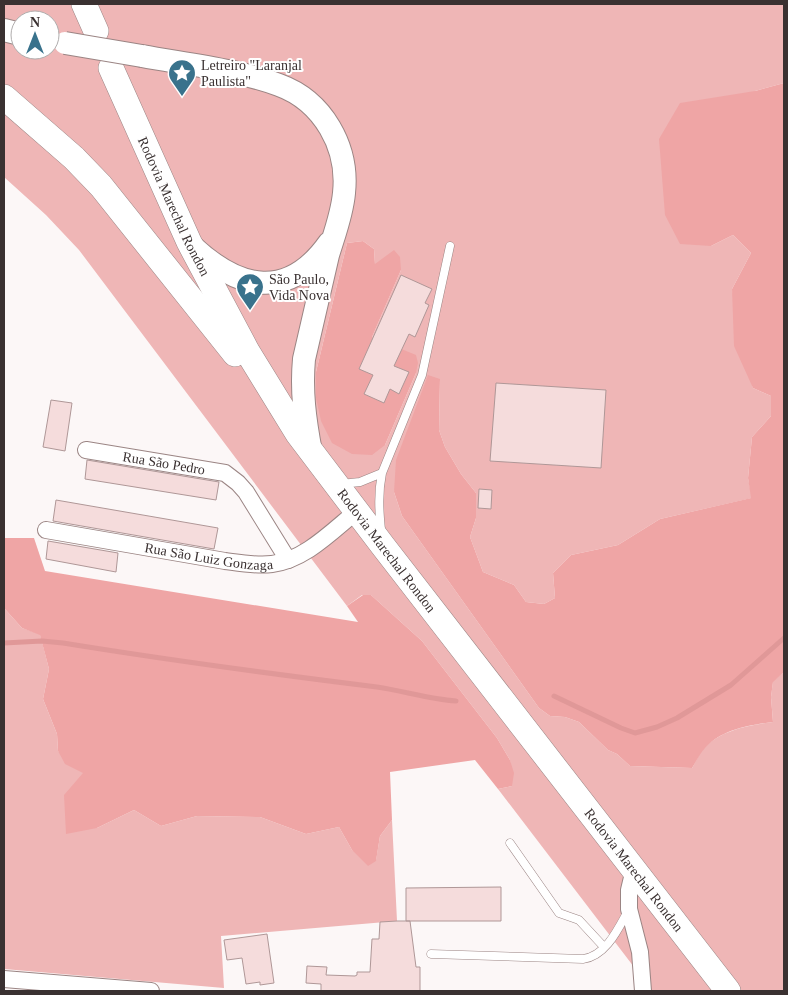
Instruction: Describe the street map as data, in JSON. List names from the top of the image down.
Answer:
{
  "streets": {
    "main road": ["Rodovia Marechal Rondon"],
    "street": ["Rua São Pedro", "Rua São Luiz Gonzaga"]
  },
  "crossings": [
    ["Rodovia Marechal Rondon", "Rua São Luiz Gonzaga"],
    ["Rua São Pedro", "Rua São Luiz Gonzaga"]
  ],
  "places": {
    "place": ["Letreiro \"Laranjal Paulista\"", "São Paulo, Vida Nova"]
  },
  "north": "top"
}
